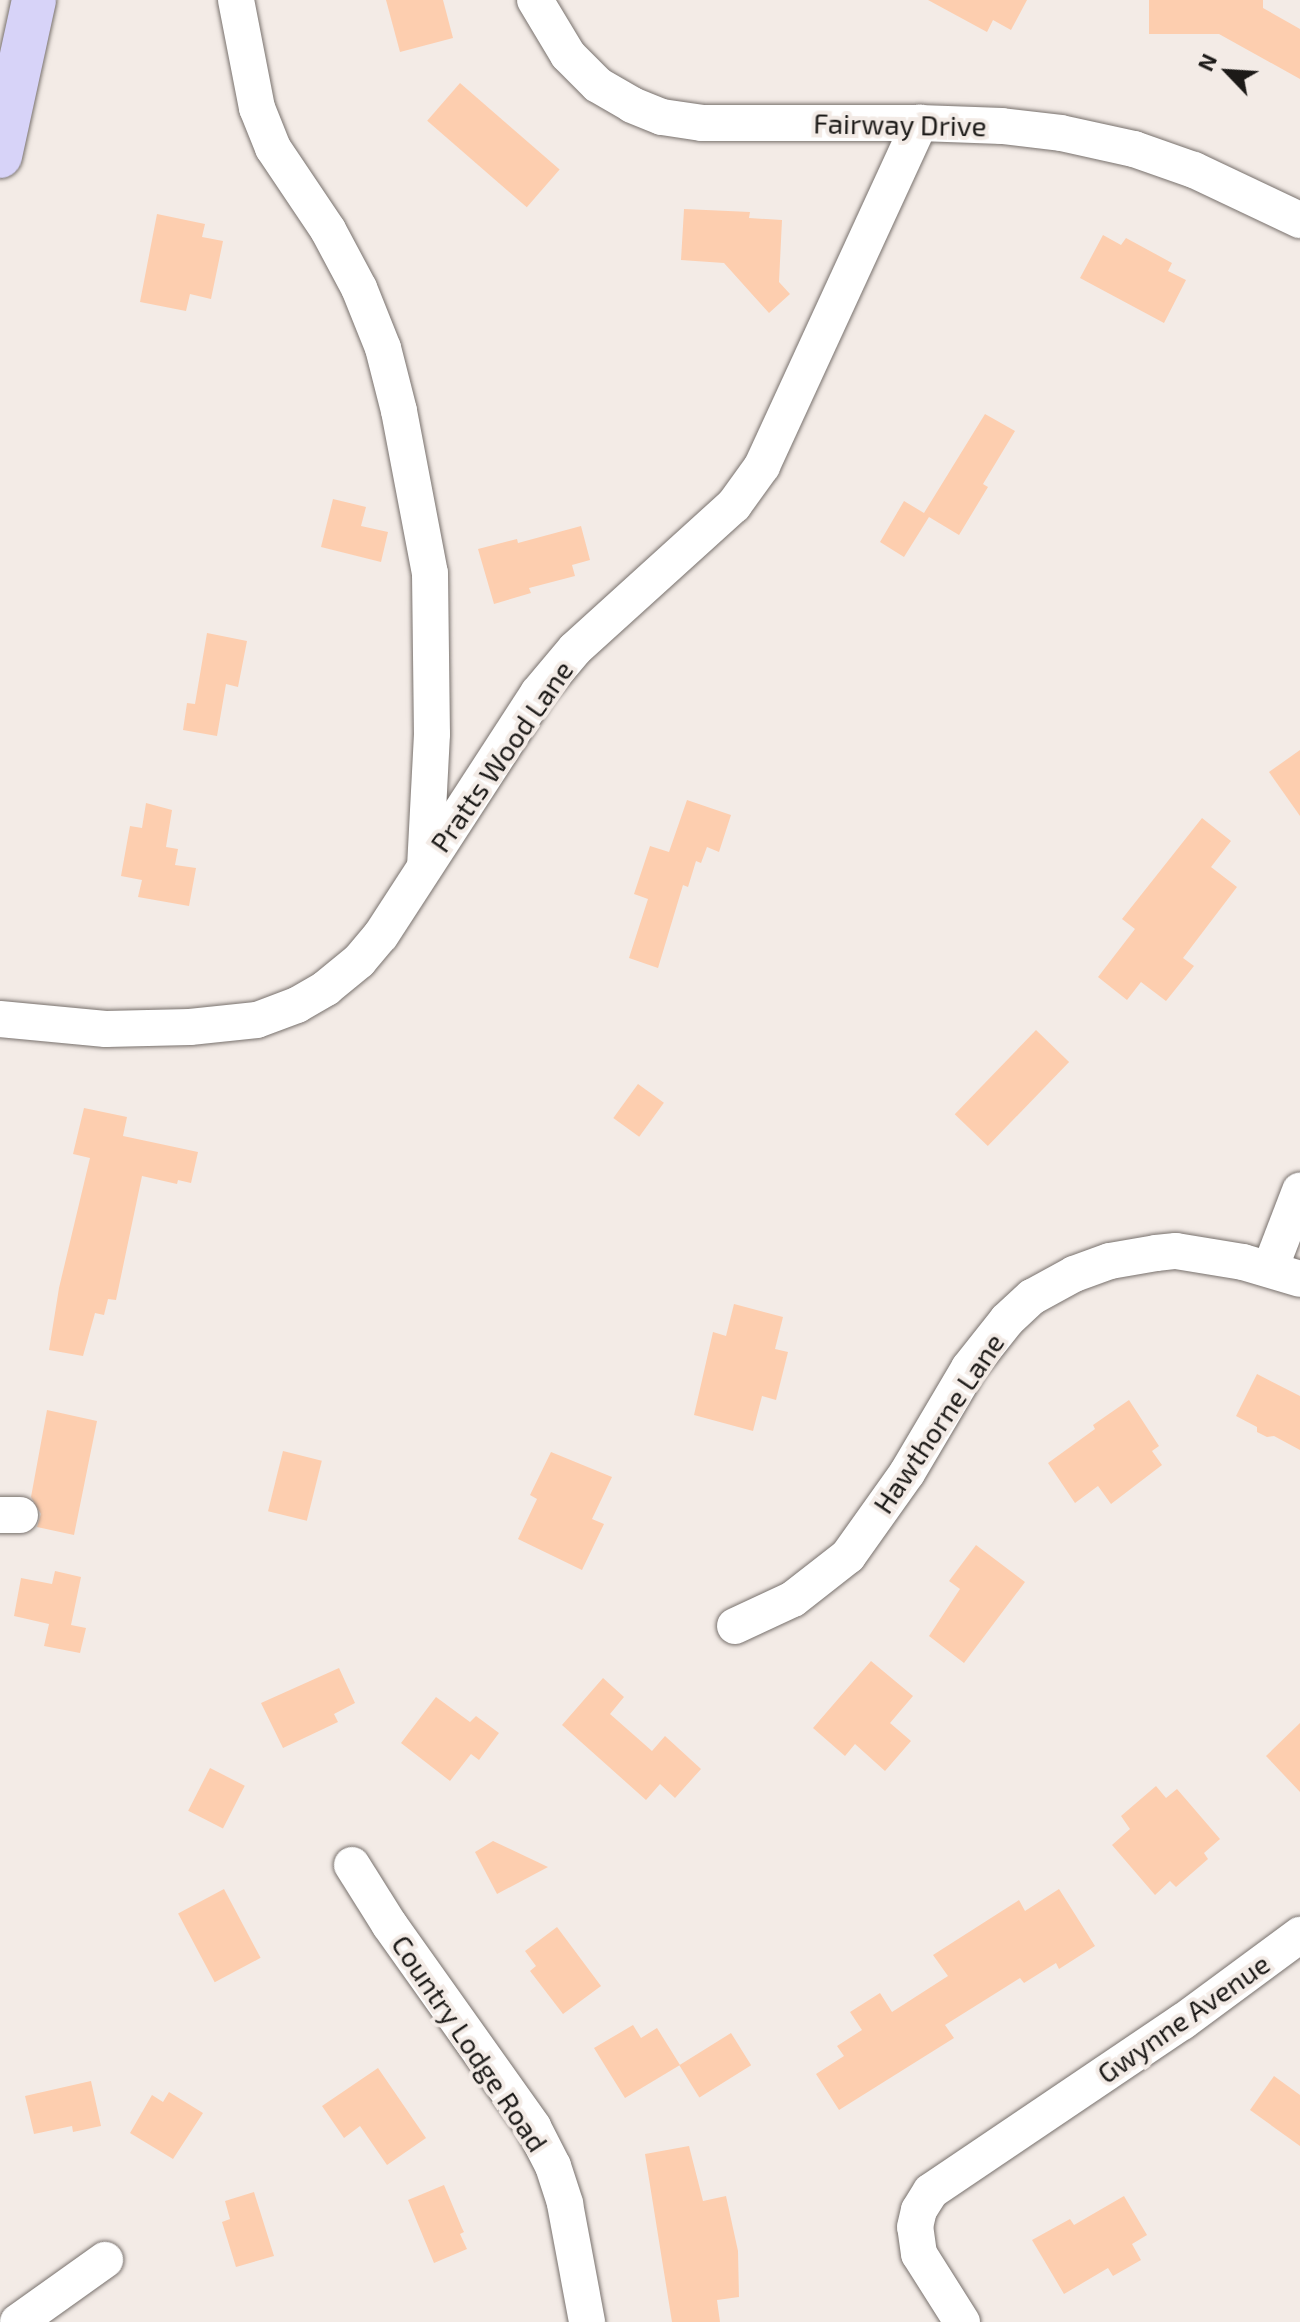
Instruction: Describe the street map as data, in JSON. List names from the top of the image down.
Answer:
{
  "streets": {
    "street": [
      "Fairway Drive",
      "Pratts Wood Lane",
      "Hawthorne Lane",
      "Gwynne Avenue",
      "Country Lodge Road"
    ]
  },
  "crossings": [
    ["Fairway Drive", "Pratts Wood Lane"]
  ],
  "north": "top left"
}
